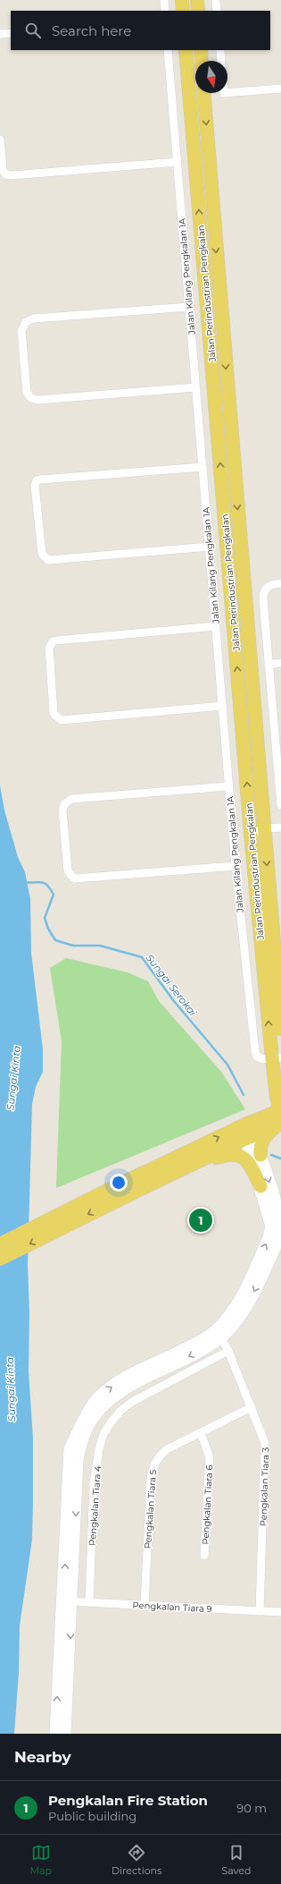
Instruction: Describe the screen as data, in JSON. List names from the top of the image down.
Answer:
{
  "streets": {
    "main road": ["Jalan Perindustrian Pengkalan"],
    "street": [
      "Jalan Kilang Pengkalan 1A",
      "Pengkalan Tiara 3",
      "Pengkalan Tiara 6",
      "Pengkalan Tiara 4",
      "Pengkalan Tiara 5",
      "Pengkalan Tiara 9"
    ]
  },
  "crossings": [
    ["Jalan Kilang Pengkalan 1A", "Jalan Perindustrian Pengkalan"],
    ["Pengkalan Tiara 3", "Pengkalan Tiara 4"],
    ["Pengkalan Tiara 3", "Pengkalan Tiara 5"],
    ["Pengkalan Tiara 3", "Pengkalan Tiara 9"],
    ["Pengkalan Tiara 6", "Pengkalan Tiara 5"],
    ["Pengkalan Tiara 4", "Pengkalan Tiara 9"],
    ["Pengkalan Tiara 5", "Pengkalan Tiara 9"]
  ],
  "water": ["Sungai Serokai", "Sungai Kinta"],
  "north": "bottom",
  "page": {
    "search": "Search here",
    "pins": "1",
    "heading": "Nearby",
    "list": [
      {
        "mark": "1",
        "name": "Pengkalan Fire Station",
        "note": "Public building",
        "value": "90 m"
      }
    ],
    "nav": ["Map", "Directions", "Saved"]
  }
}
